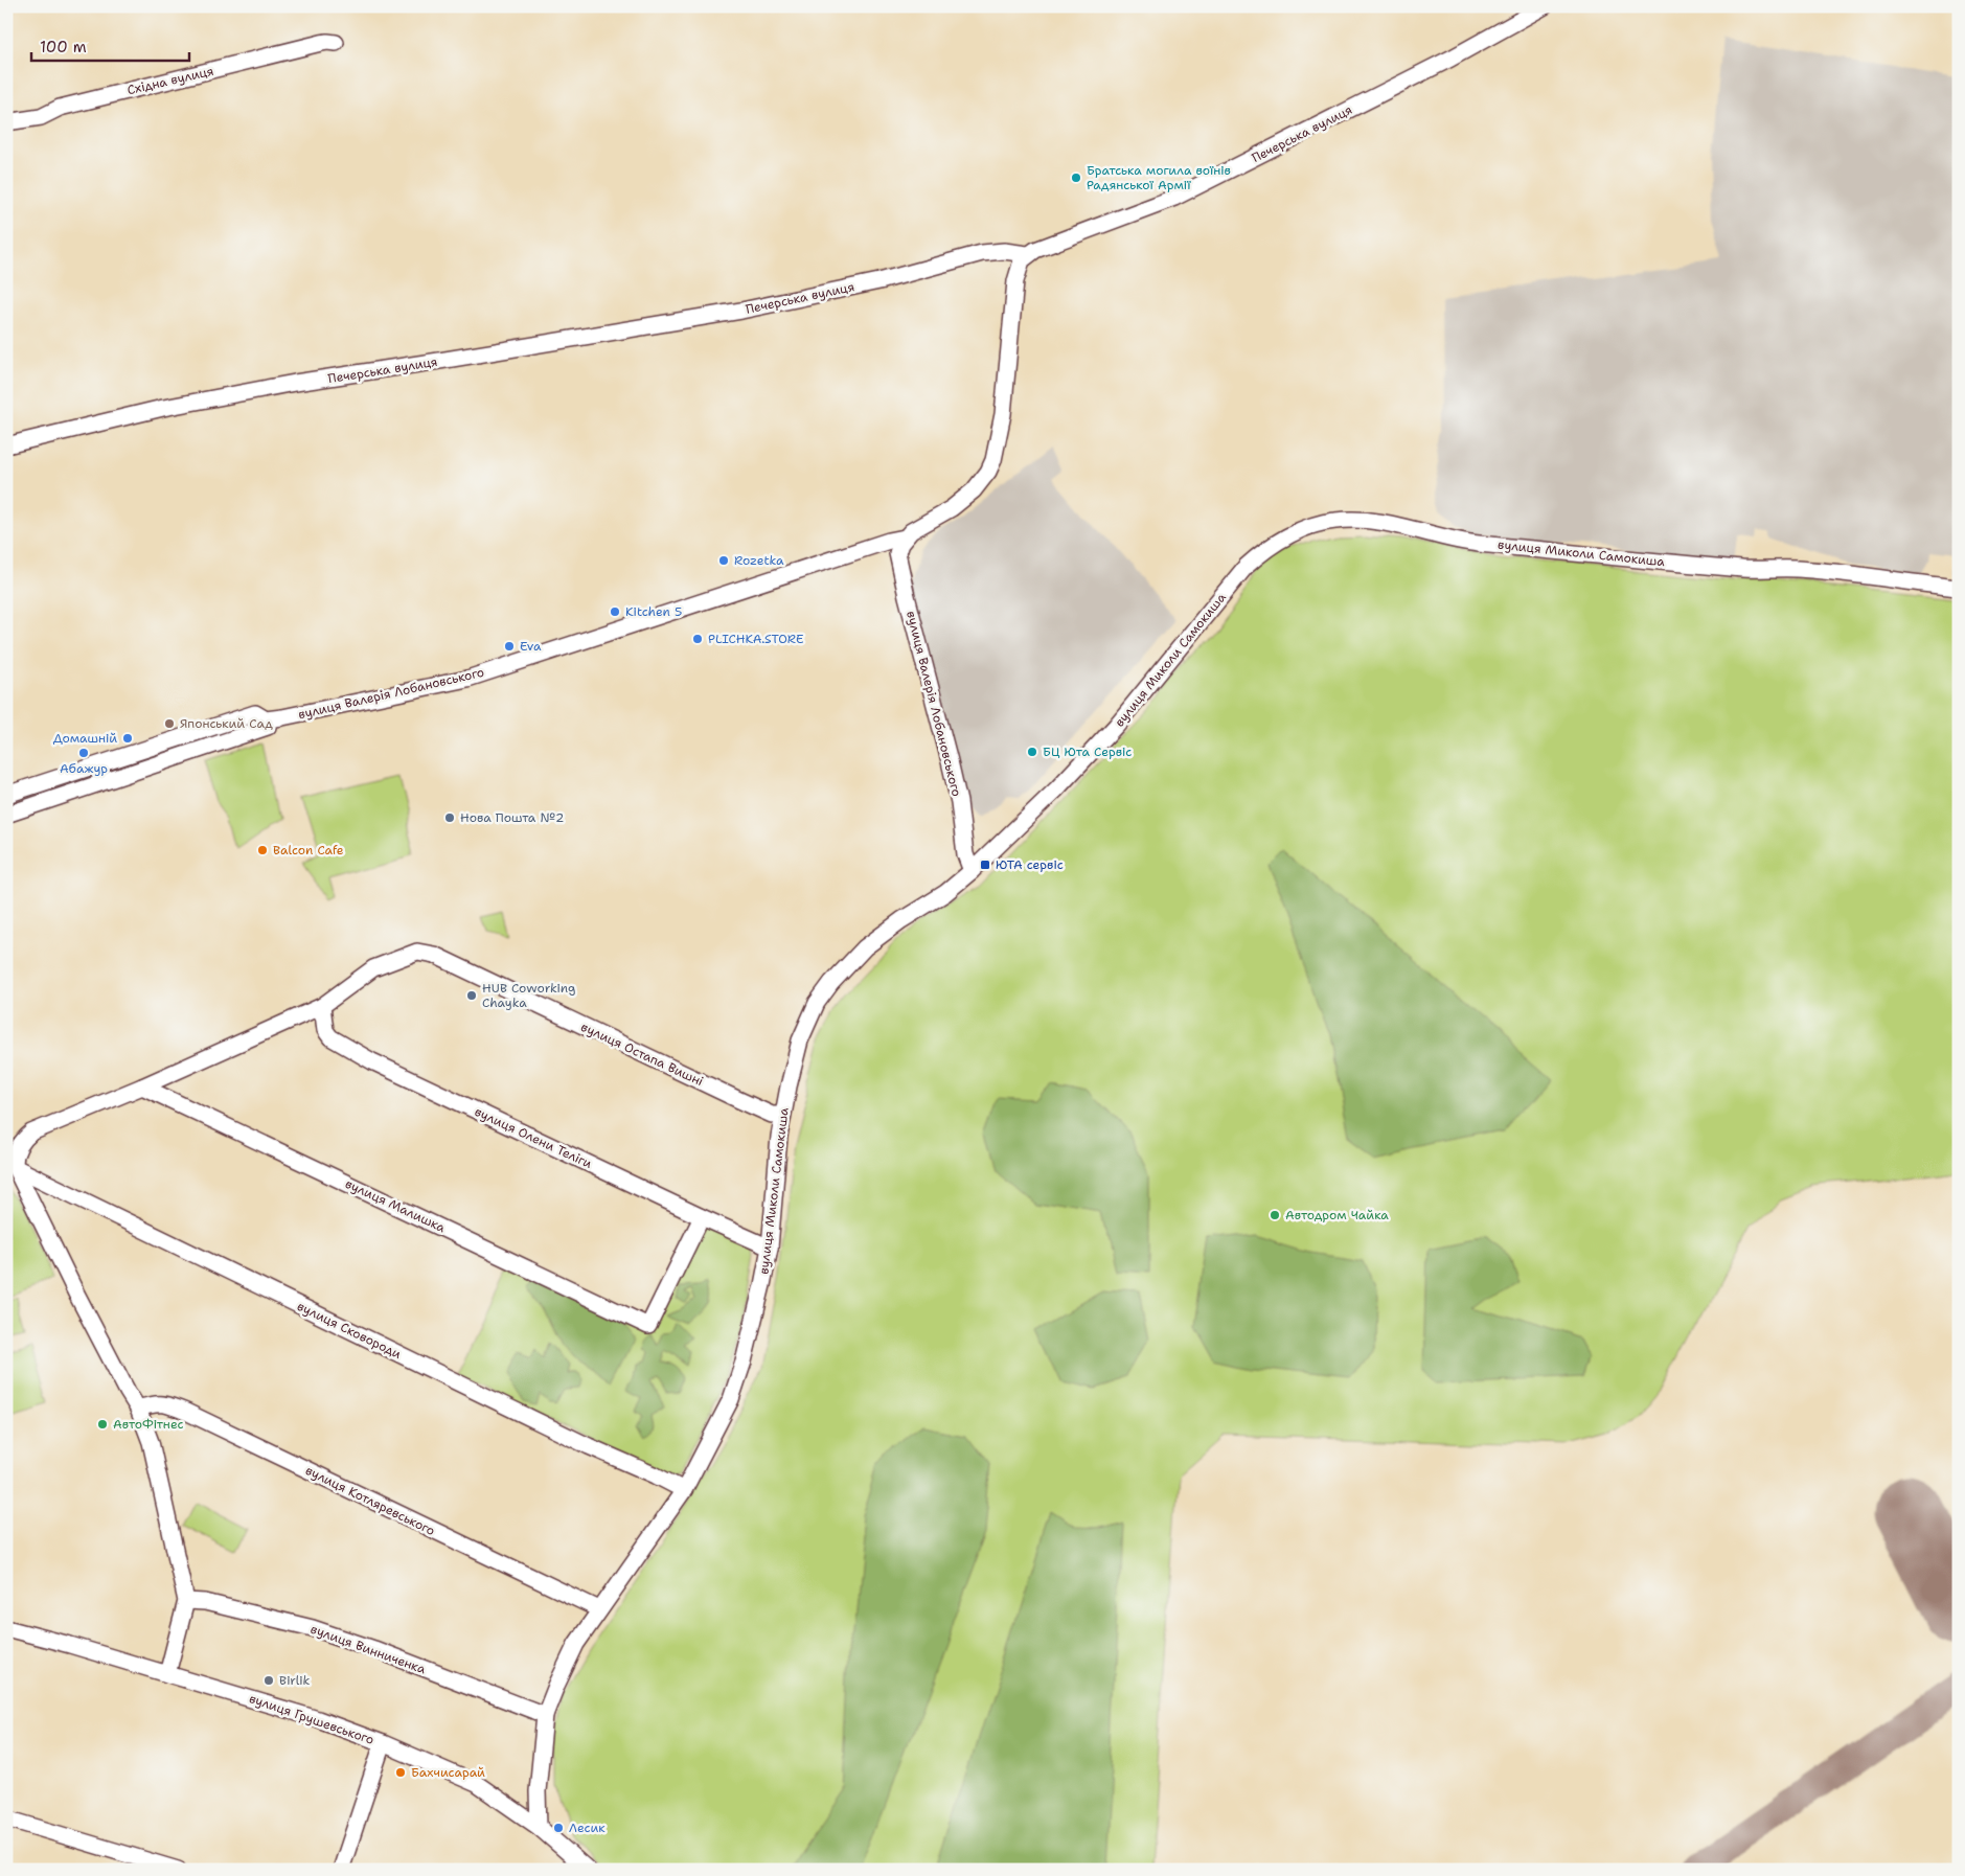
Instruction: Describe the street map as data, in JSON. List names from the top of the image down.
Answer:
{
  "streets": {
    "street": [
      "Східна вулиця",
      "Печерська вулиця",
      "вулиця Миколи Самокиша",
      "вулиця Валерія Лобановського",
      "вулиця Остапа Вишні",
      "вулиця Олени Теліги",
      "вулиця Малишка",
      "вулиця Сковороди",
      "вулиця Котляревського",
      "вулиця Винниченка",
      "вулиця Грушевського"
    ]
  },
  "crossings": [
    ["Печерська вулиця", "вулиця Валерія Лобановського"],
    ["вулиця Миколи Самокиша", "вулиця Валерія Лобановського"],
    ["вулиця Миколи Самокиша", "вулиця Остапа Вишні"],
    ["вулиця Миколи Самокиша", "вулиця Олени Теліги"],
    ["вулиця Миколи Самокиша", "вулиця Сковороди"],
    ["вулиця Миколи Самокиша", "вулиця Котляревського"],
    ["вулиця Миколи Самокиша", "вулиця Винниченка"],
    ["вулиця Миколи Самокиша", "вулиця Грушевського"],
    ["вулиця Остапа Вишні", "вулиця Олени Теліги"],
    ["вулиця Олени Теліги", "вулиця Малишка"]
  ],
  "places": {
    "other": [
      "Братська могила воїнів Радянської Армії",
      "Rozetka",
      "Kitchen 5",
      "PLICHKA.STORE",
      "Eva",
      "Японський Сад",
      "Домашній",
      "БЦ Юта Сервіс",
      "Абажур",
      "Нова Пошта №2",
      "Balcon Cafe",
      "HUB Coworking Chayka",
      "Автодром Чайка",
      "АвтоФітнес",
      "Birlik",
      "Бахчисарай",
      "Лесик"
    ],
    "transit": ["ЮТА сервіс"]
  },
  "scale_bar": "100 m"
}
